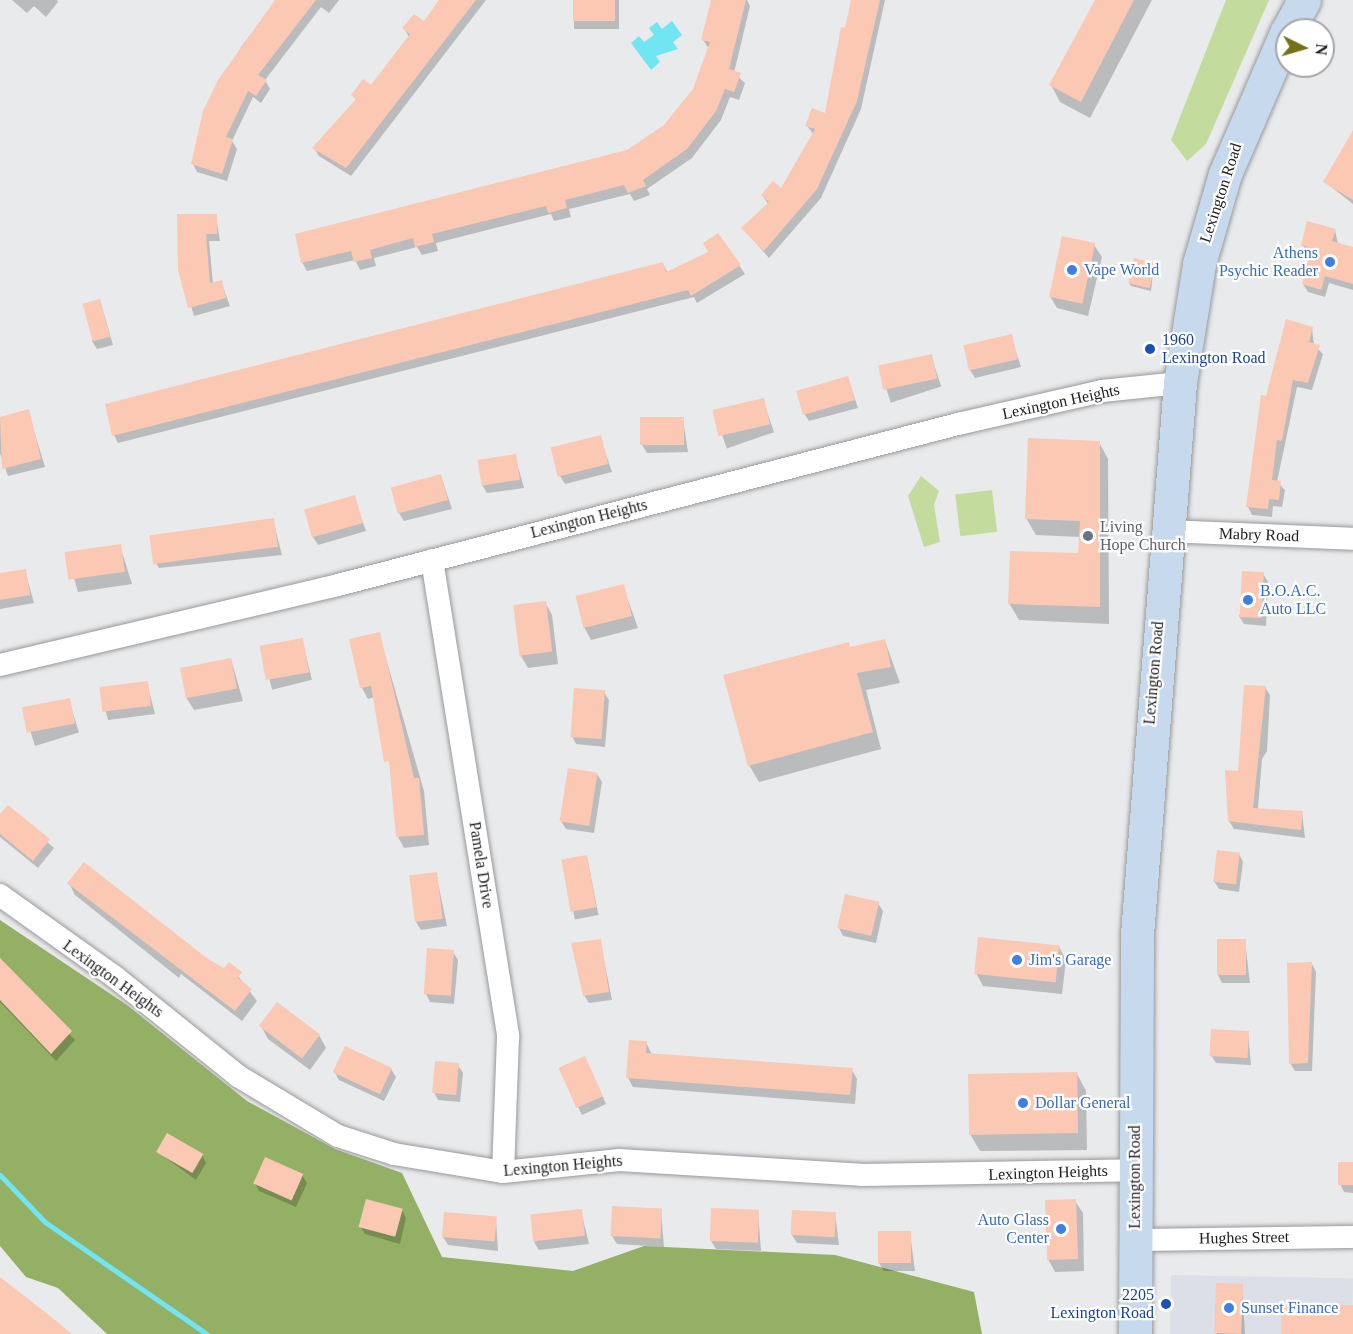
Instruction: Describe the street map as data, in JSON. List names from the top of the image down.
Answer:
{
  "streets": {
    "highway": ["Lexington Road"],
    "street": [
      "Lexington Heights",
      "Mabry Road",
      "Pamela Drive",
      "Hughes Street"
    ]
  },
  "crossings": [
    ["Lexington Road", "Lexington Heights"],
    ["Lexington Road", "Mabry Road"],
    ["Lexington Road", "Hughes Street"],
    ["Lexington Heights", "Pamela Drive"]
  ],
  "places": [
    "Athens Psychic Reader",
    "Vape World",
    "1960 Lexington Road",
    "Living Hope Church",
    "B.O.A.C. Auto LLC",
    "Jim's Garage",
    "Dollar General",
    "Auto Glass Center",
    "2205 Lexington Road",
    "Sunset Finance"
  ],
  "north": "right"
}
